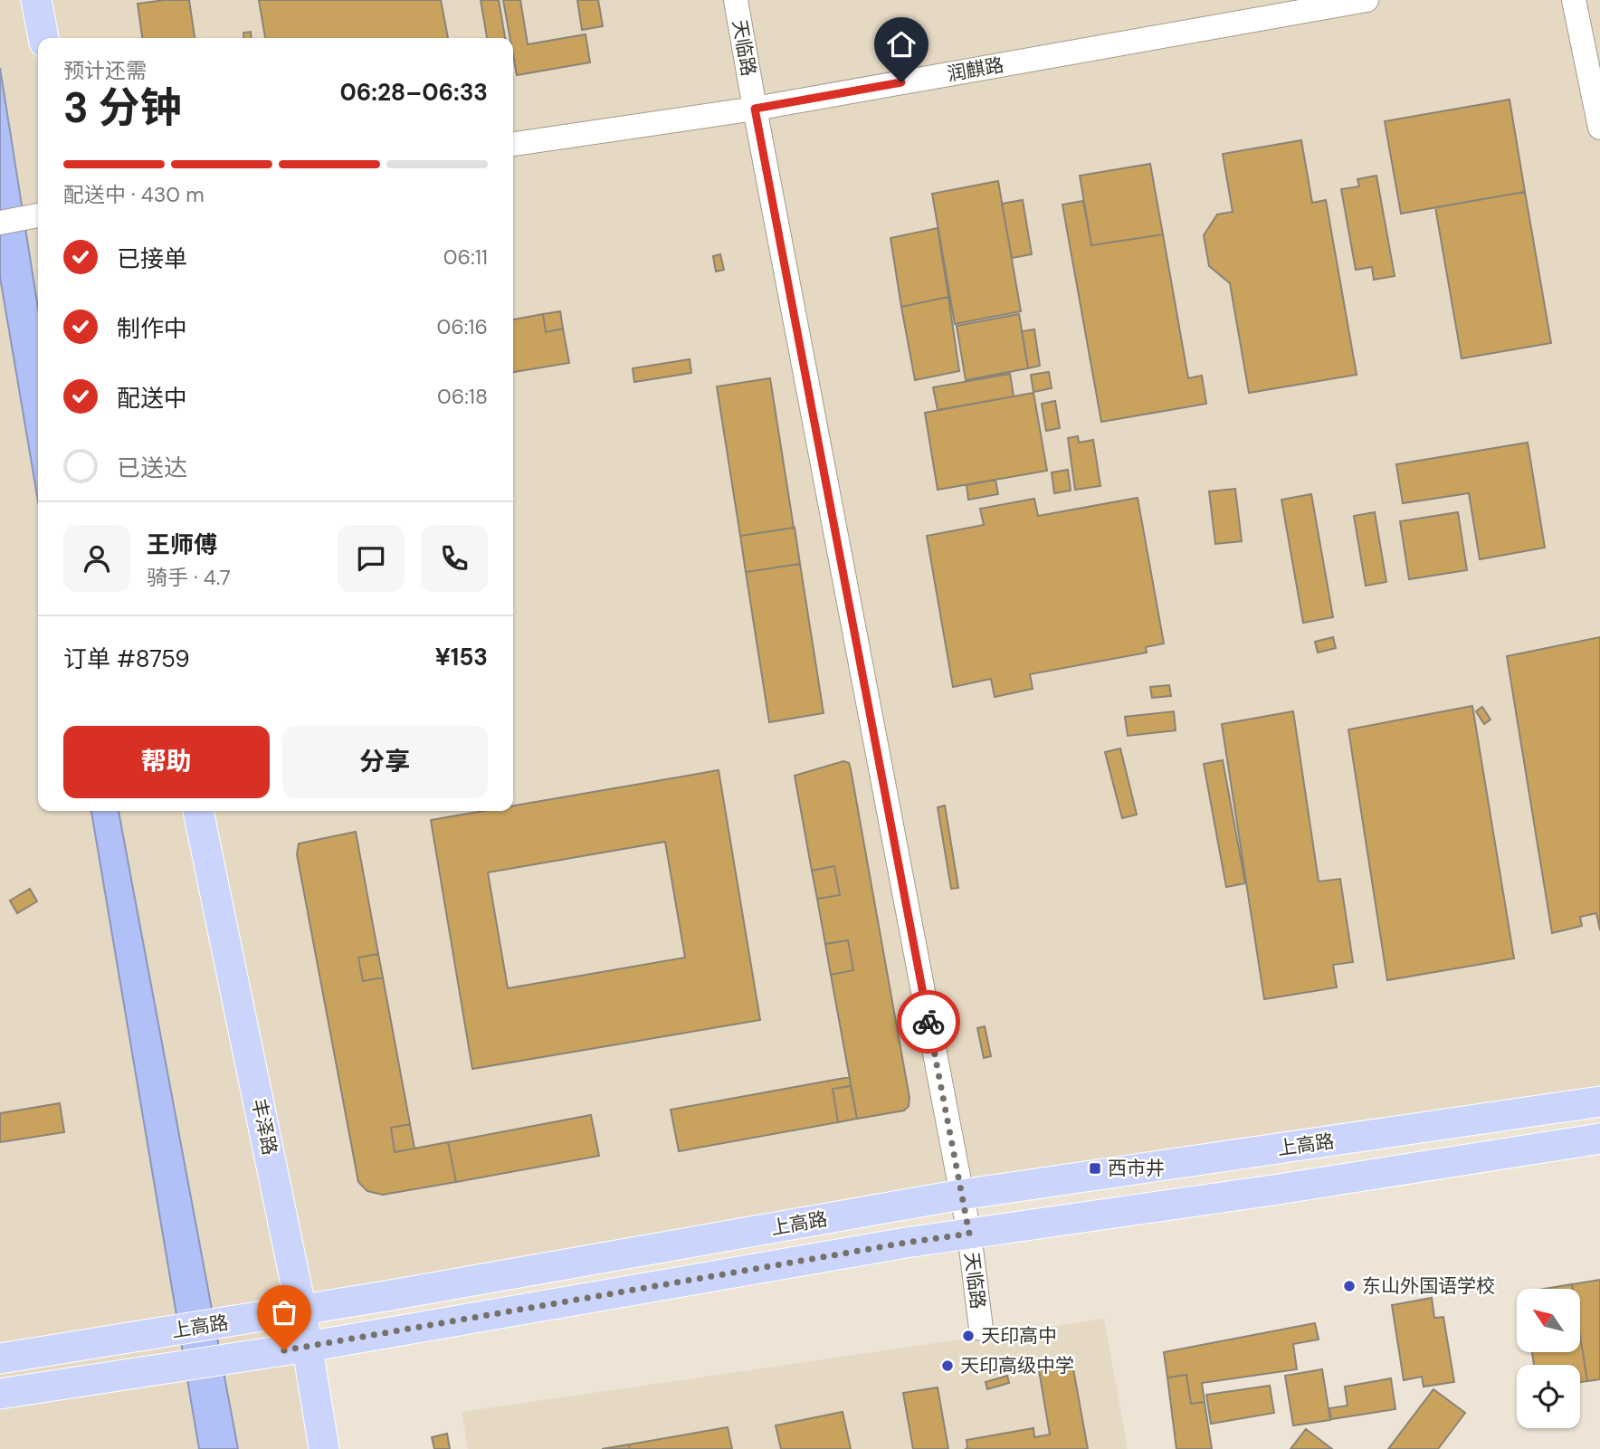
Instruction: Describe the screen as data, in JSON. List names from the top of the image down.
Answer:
{
  "streets": {
    "main road": ["丰泽路", "上高路"],
    "street": ["天临路", "润麒路"]
  },
  "crossings": [
    ["天临路", "润麒路"],
    ["天临路", "上高路"],
    ["丰泽路", "上高路"]
  ],
  "places": {
    "transit": ["西市井"],
    "other": ["东山外国语学校", "天印高中", "天印高级中学"]
  },
  "north": "top left",
  "page": {
    "heading": ["3 分钟", "预计还需", "06:28–06:33"],
    "panel": [
      "王师傅",
      "骑手 · 4.7",
      "订单 #8759",
      "¥153"
    ],
    "bar": "配送中 · 430 m",
    "list": [
      ["已接单", "06:11"],
      ["制作中", "06:16"],
      ["配送中", "06:18"],
      "已送达"
    ],
    "buttons": ["帮助", "分享"]
  }
}
